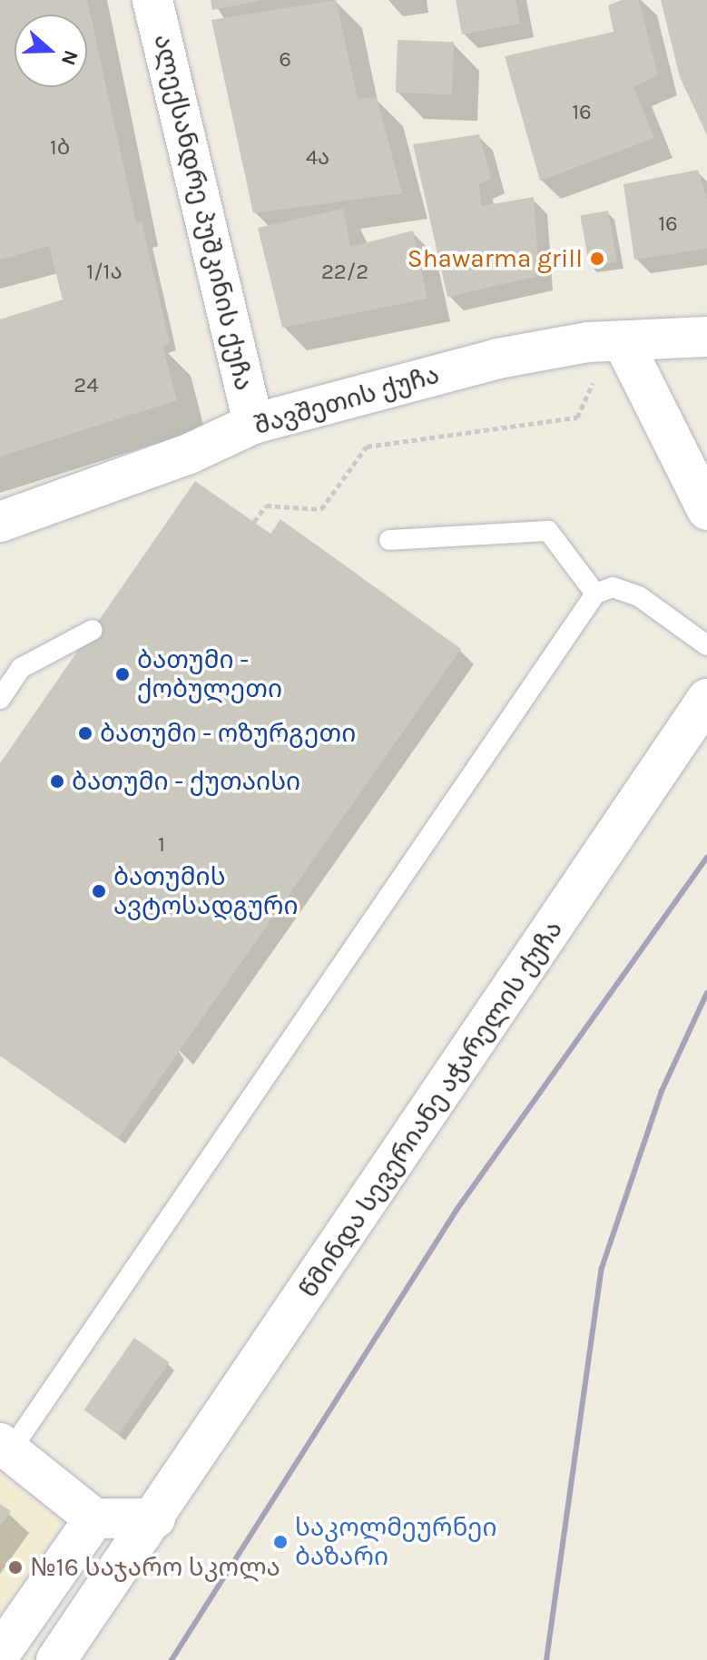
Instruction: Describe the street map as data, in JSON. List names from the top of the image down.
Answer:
{
  "streets": {
    "main road": ["ალექსანდრე პუშკინის ქუჩა", "შავშეთის ქუჩა", "წმინდა სევერიანე აჭარელის ქუჩა"]
  },
  "crossings": [
    ["ალექსანდრე პუშკინის ქუჩა", "შავშეთის ქუჩა"]
  ],
  "places": [
    "Shawarma grill",
    "ბათუმი - ქობულეთი",
    "ბათუმი - ოზურგეთი",
    "ბათუმი - ქუთაისი",
    "ბათუმის ავტოსადგური",
    "საკოლმეურნეი ბაზარი",
    "№16 საჯარო სკოლა"
  ],
  "house_numbers": [
    "6",
    "16",
    "1ბ",
    "4ა",
    "16",
    "1/1ა",
    "22/2",
    "24",
    "1"
  ],
  "north": "right"
}
